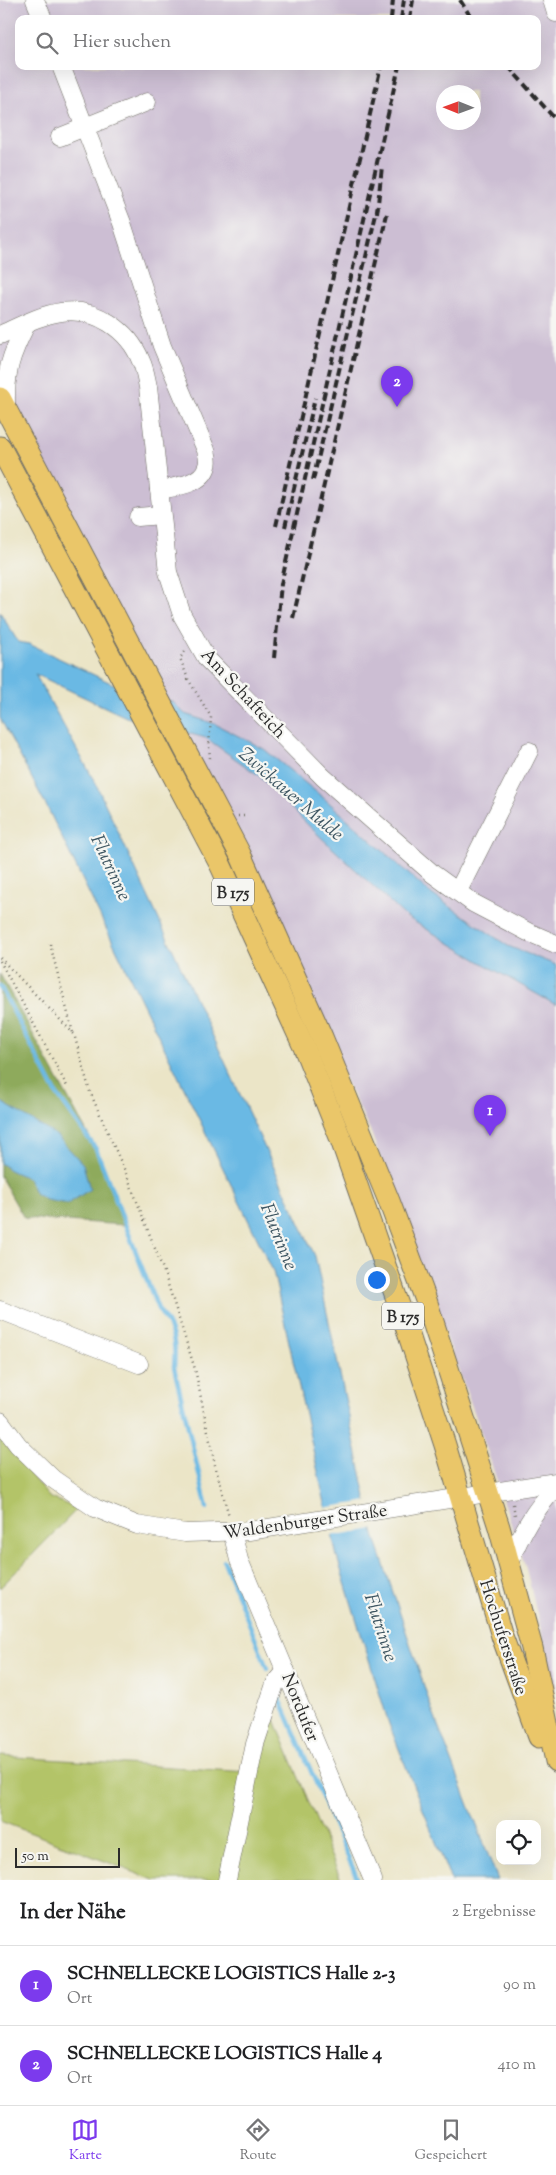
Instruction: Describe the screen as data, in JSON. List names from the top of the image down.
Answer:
{
  "streets": {
    "main road": ["B 175", "Hochuferstraße"],
    "street": ["Am Schafteich", "Waldenburger Straße", "Nordufer"]
  },
  "crossings": [
    ["B 175", "Waldenburger Straße"],
    ["B 175", "Hochuferstraße"],
    ["Waldenburger Straße", "Hochuferstraße"],
    ["Waldenburger Straße", "Nordufer"]
  ],
  "water": ["Zwickauer Mulde", "Flutrinne"],
  "scale_bar": "50 m",
  "north": "left",
  "page": {
    "search": "Hier suchen",
    "pins": ["2", "1"],
    "scale": "50 m",
    "heading": ["In der Nähe", "2 Ergebnisse"],
    "list": [
      {
        "mark": "1",
        "name": "SCHNELLECKE LOGISTICS Halle 2-3",
        "note": "Ort",
        "value": "90 m"
      },
      {
        "mark": "2",
        "name": "SCHNELLECKE LOGISTICS Halle 4",
        "note": "Ort",
        "value": "410 m"
      }
    ],
    "nav": ["Karte", "Route", "Gespeichert"]
  }
}
